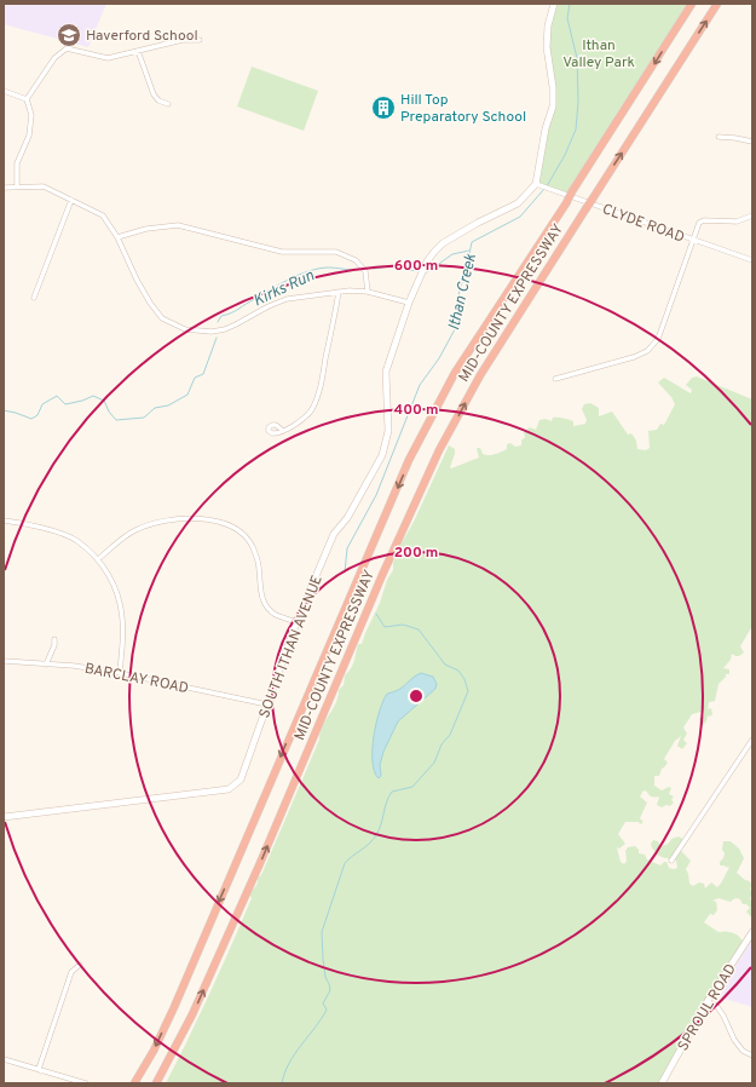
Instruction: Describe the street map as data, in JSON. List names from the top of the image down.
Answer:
{
  "streets": {
    "highway": ["MID-COUNTY EXPRESSWAY"],
    "street": [
      "CLYDE ROAD",
      "SOUTH ITHAN AVENUE",
      "BARCLAY ROAD",
      "SPROUL ROAD"
    ]
  },
  "crossings": [
    ["CLYDE ROAD", "SOUTH ITHAN AVENUE"],
    ["SOUTH ITHAN AVENUE", "BARCLAY ROAD"]
  ],
  "water": ["Kirks Run", "Ithan Creek"],
  "parks": ["Ithan Valley Park"],
  "places": {
    "school or university": ["Haverford School"],
    "building": ["Hill Top Preparatory School"]
  },
  "rings": ["600 m", "400 m", "200 m"]
}
